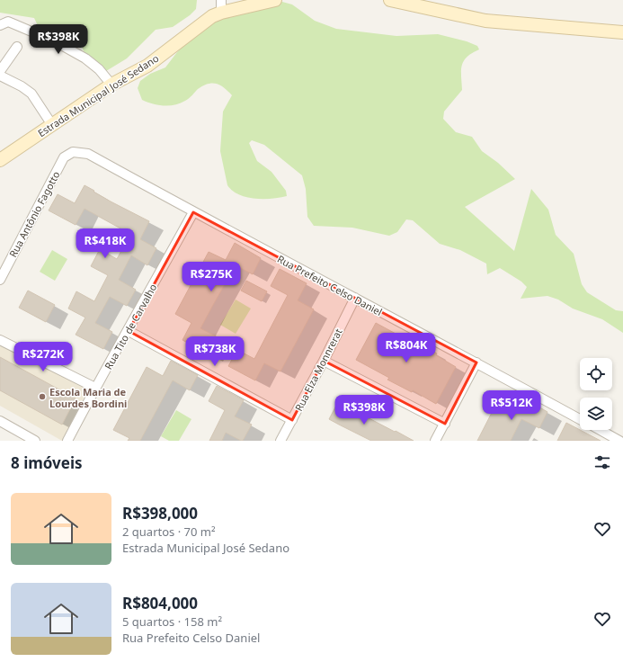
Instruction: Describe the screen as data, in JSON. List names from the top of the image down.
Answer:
{
  "streets": {
    "street": [
      "Estrada Municipal José Sedano",
      "Rua Antônio Fagotto",
      "Rua Prefeito Celso Daniel",
      "Rua Tito de Carvalho",
      "Rua Elza Monnrerat"
    ]
  },
  "crossings": [
    ["Rua Antônio Fagotto", "Rua Prefeito Celso Daniel"],
    ["Rua Prefeito Celso Daniel", "Rua Tito de Carvalho"],
    ["Rua Prefeito Celso Daniel", "Rua Elza Monnrerat"]
  ],
  "places": ["Escola Maria de Lourdes Bordini"],
  "page": {
    "price": [
      "R$398K",
      "R$418K",
      "R$275K",
      "R$804K",
      "R$738K",
      "R$272K",
      "R$512K",
      "R$398K"
    ],
    "heading": "8 imóveis",
    "list": [
      {
        "name": "R$398,000",
        "note": "2 quartos · 70 m² · Estrada Municipal José Sedano"
      },
      {
        "name": "R$804,000",
        "note": "5 quartos · 158 m² · Rua Prefeito Celso Daniel"
      }
    ]
  }
}
